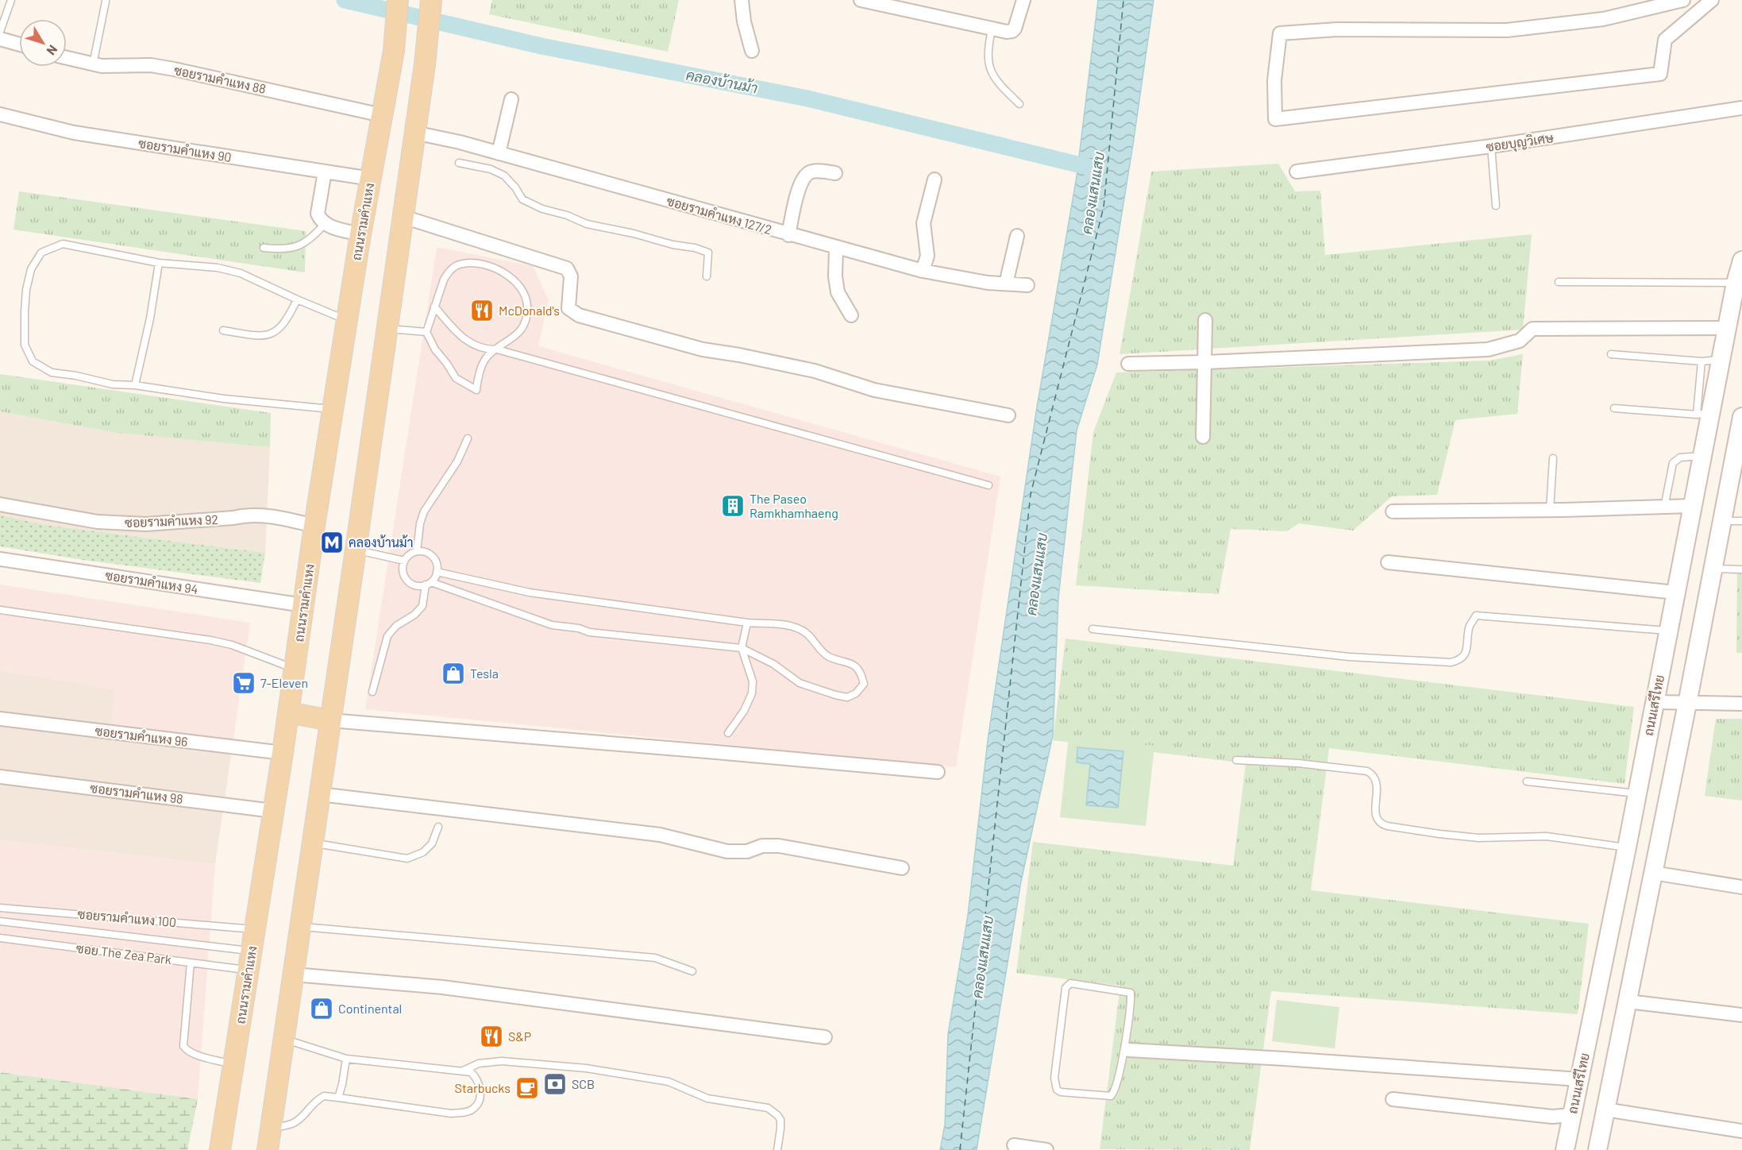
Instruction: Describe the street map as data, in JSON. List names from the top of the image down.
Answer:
{
  "streets": {
    "main road": ["ถนนรามคำแหง", "ถนนเสรีไทย"],
    "street": [
      "ซอยรามคำแหง 88",
      "ซอยบุญวิเศษ",
      "ซอยรามคำแหง 90",
      "ซอยรามคำแหง 127/2",
      "ซอยรามคําแหง 92",
      "ซอยรามคําแหง 94",
      "ซอยรามคําแหง 96",
      "ซอยรามคําแหง 98"
    ],
    "lane": ["ซอยรามคำแหง 100", "ซอย The Zea Park"]
  },
  "crossings": [
    ["ซอยรามคำแหง 88", "ถนนรามคำแหง"],
    ["ซอยรามคำแหง 90", "ถนนรามคำแหง"],
    ["ถนนรามคำแหง", "ซอยรามคําแหง 92"],
    ["ถนนรามคำแหง", "ซอยรามคําแหง 94"],
    ["ถนนรามคำแหง", "ซอยรามคําแหง 96"],
    ["ถนนรามคำแหง", "ซอยรามคําแหง 98"],
    ["ถนนรามคำแหง", "ซอยรามคำแหง 100"],
    ["ถนนรามคำแหง", "ซอย The Zea Park"],
    ["ซอยรามคำแหง 100", "ซอย The Zea Park"]
  ],
  "water": ["คลองบ้านม้า", "คลองแสนแสบ"],
  "places": {
    "restaurant": ["McDonald's", "S&P"],
    "building": ["The Paseo Ramkhamhaeng"],
    "metro station": ["คลองบ้านม้า"],
    "shop": ["Tesla", "Continental"],
    "supermarket": ["7-Eleven"],
    "bank": ["SCB"],
    "cafe": ["Starbucks"]
  },
  "north": "bottom right"
}
